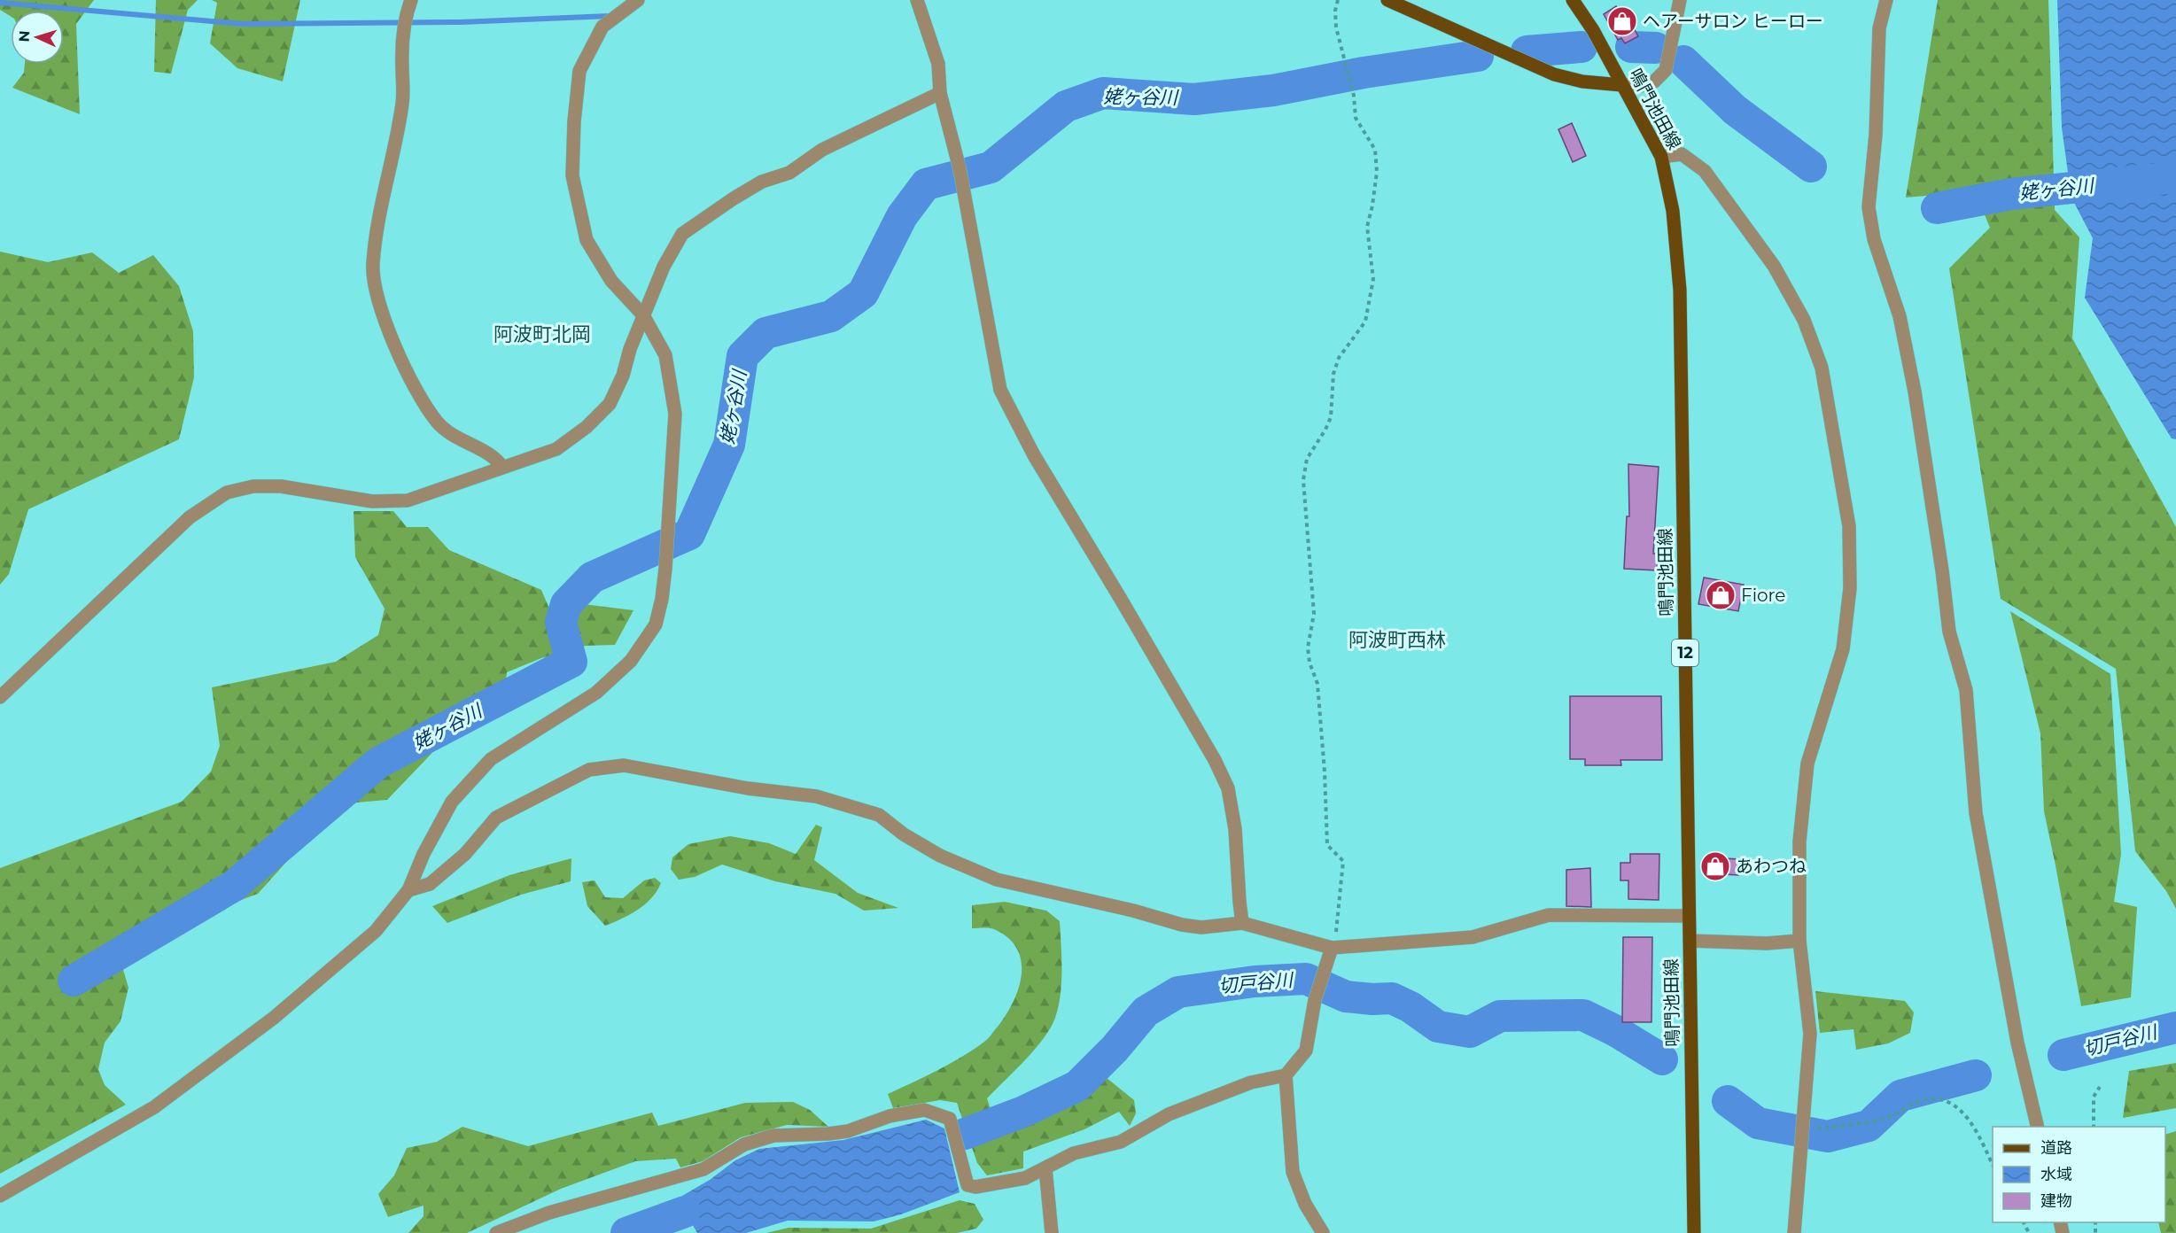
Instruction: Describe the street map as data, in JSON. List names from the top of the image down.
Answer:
{
  "streets": {
    "main road": ["鳴門池田線", "12"]
  },
  "districts": ["阿波町北岡", "阿波町西林"],
  "water": ["姥ヶ谷川", "切戸谷川"],
  "places": {
    "shop": ["ヘアーサロン ヒーロー", "Fiore", "あわつね"]
  },
  "legend": ["道路", "水域", "建物"],
  "north": "left"
}
